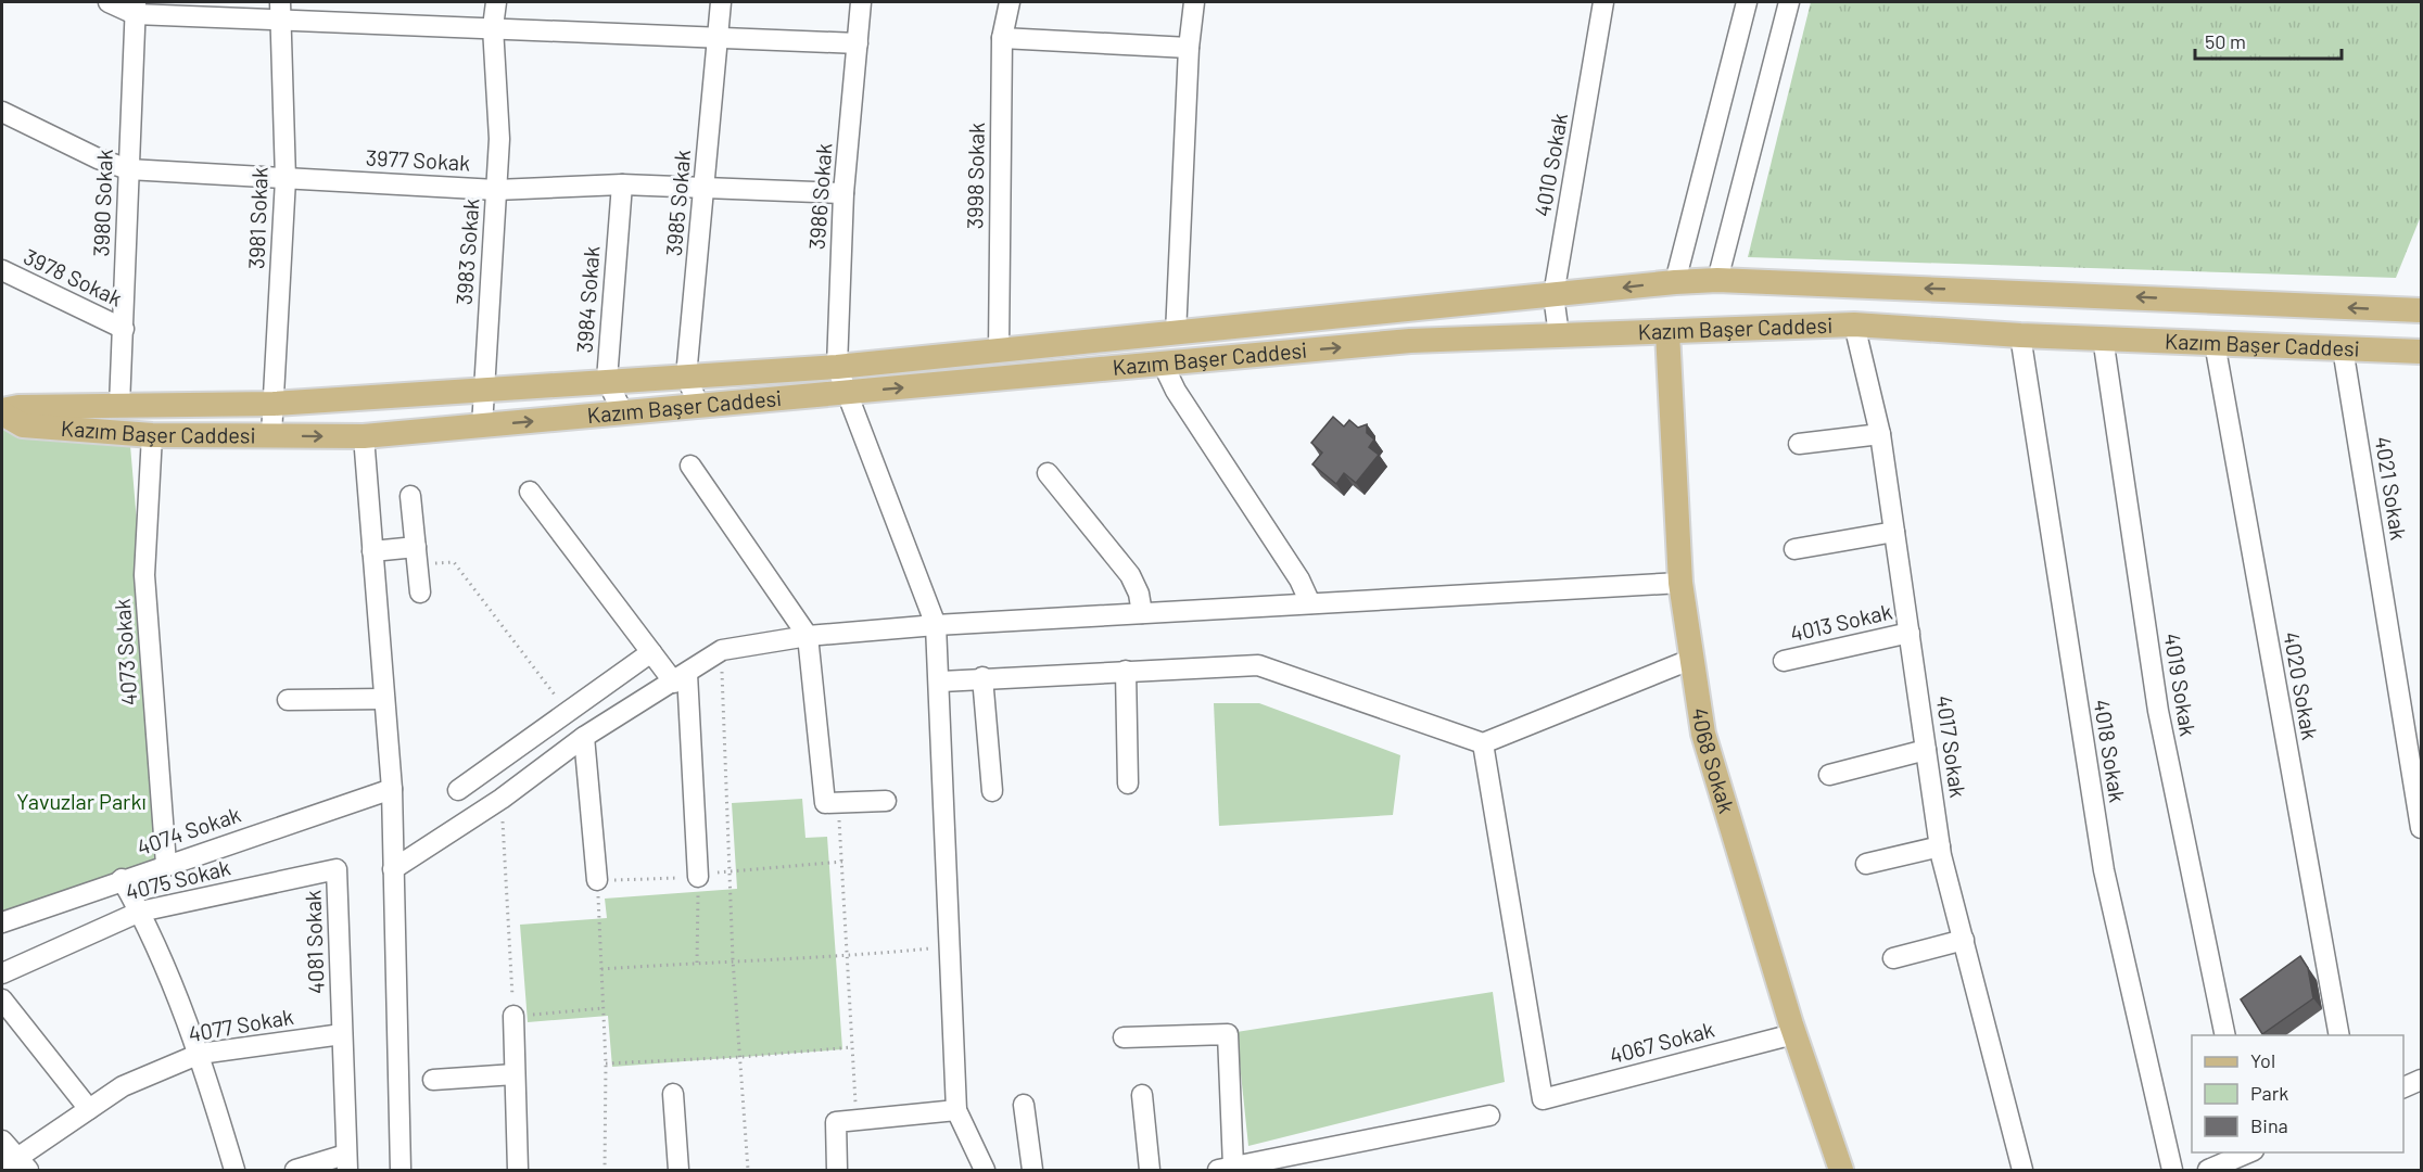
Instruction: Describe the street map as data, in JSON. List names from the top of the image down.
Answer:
{
  "streets": {
    "main road": ["Kazım Başer Caddesi", "4068 Sokak"],
    "street": [
      "3977 Sokak",
      "4010 Sokak",
      "3998 Sokak",
      "3986 Sokak",
      "3980 Sokak",
      "3985 Sokak",
      "3981 Sokak",
      "3983 Sokak",
      "3978 Sokak",
      "3984 Sokak",
      "4021 Sokak",
      "4013 Sokak",
      "4073 Sokak",
      "4019 Sokak",
      "4020 Sokak",
      "4017 Sokak",
      "4018 Sokak",
      "4074 Sokak",
      "4075 Sokak",
      "4081 Sokak",
      "4077 Sokak",
      "4067 Sokak"
    ]
  },
  "crossings": [
    ["3977 Sokak", "3986 Sokak"],
    ["3977 Sokak", "3980 Sokak"],
    ["3977 Sokak", "3985 Sokak"],
    ["3977 Sokak", "3981 Sokak"],
    ["3977 Sokak", "3983 Sokak"],
    ["3977 Sokak", "3984 Sokak"],
    ["4010 Sokak", "Kazım Başer Caddesi"],
    ["3998 Sokak", "Kazım Başer Caddesi"],
    ["3986 Sokak", "Kazım Başer Caddesi"],
    ["3980 Sokak", "3978 Sokak"],
    ["3980 Sokak", "Kazım Başer Caddesi"],
    ["3985 Sokak", "Kazım Başer Caddesi"],
    ["3981 Sokak", "Kazım Başer Caddesi"],
    ["3983 Sokak", "Kazım Başer Caddesi"],
    ["3984 Sokak", "Kazım Başer Caddesi"],
    ["Kazım Başer Caddesi", "4021 Sokak"],
    ["Kazım Başer Caddesi", "4073 Sokak"],
    ["Kazım Başer Caddesi", "4019 Sokak"],
    ["Kazım Başer Caddesi", "4020 Sokak"],
    ["Kazım Başer Caddesi", "4017 Sokak"],
    ["Kazım Başer Caddesi", "4018 Sokak"],
    ["Kazım Başer Caddesi", "4068 Sokak"],
    ["4013 Sokak", "4017 Sokak"],
    ["4073 Sokak", "4074 Sokak"],
    ["4068 Sokak", "4067 Sokak"],
    ["4075 Sokak", "4081 Sokak"],
    ["4081 Sokak", "4077 Sokak"]
  ],
  "parks": ["Yavuzlar Parkı"],
  "legend": ["Yol", "Park", "Bina"],
  "scale_bar": "50 m"
}
